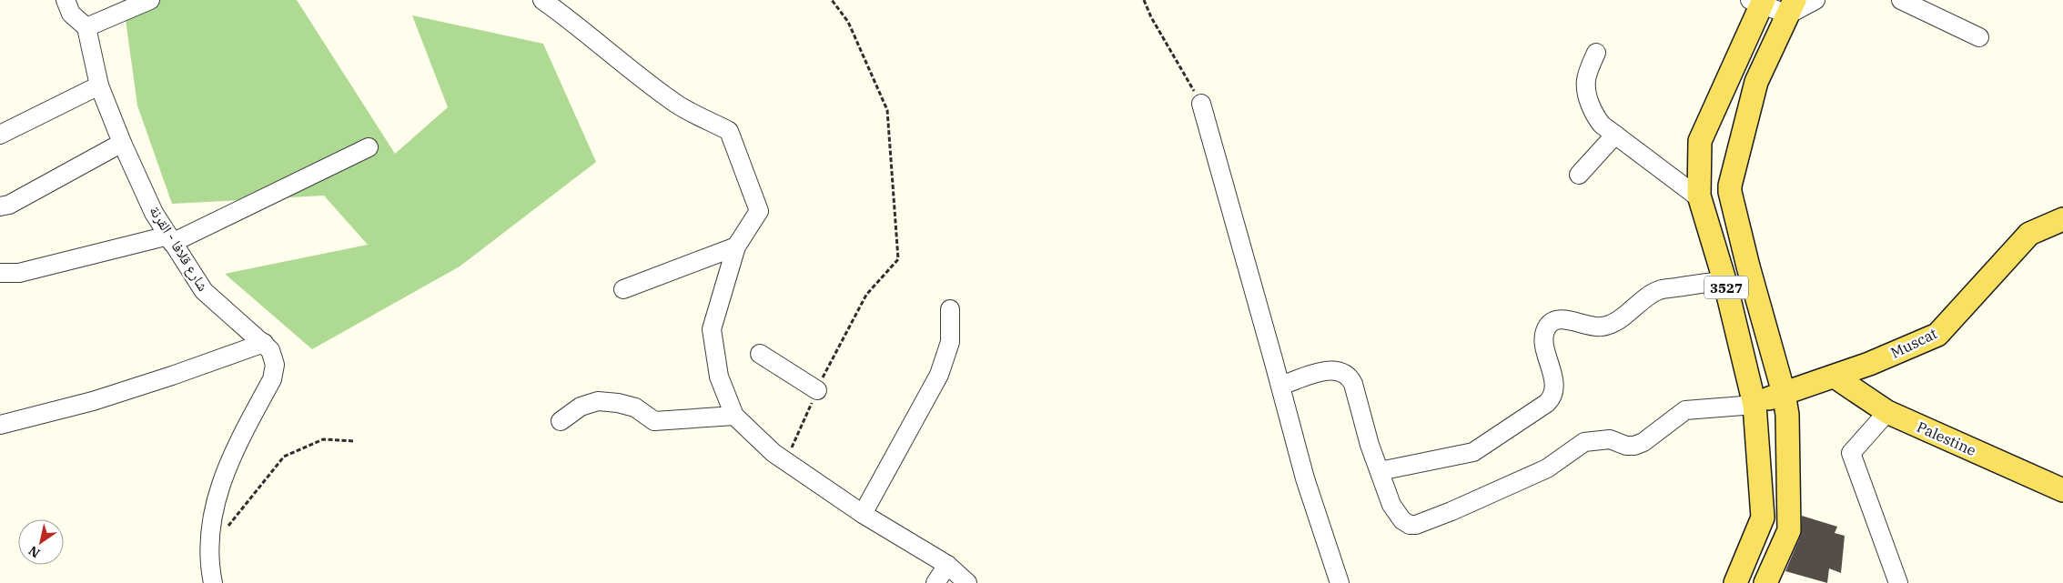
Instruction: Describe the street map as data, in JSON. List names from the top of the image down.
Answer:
{
  "streets": {
    "main road": ["3527", "Muscat", "Palestine"],
    "street": ["شارع قلافا - القرنة"]
  },
  "crossings": [
    ["3527", "Muscat"],
    ["Muscat", "Palestine"]
  ],
  "north": "bottom left"
}
